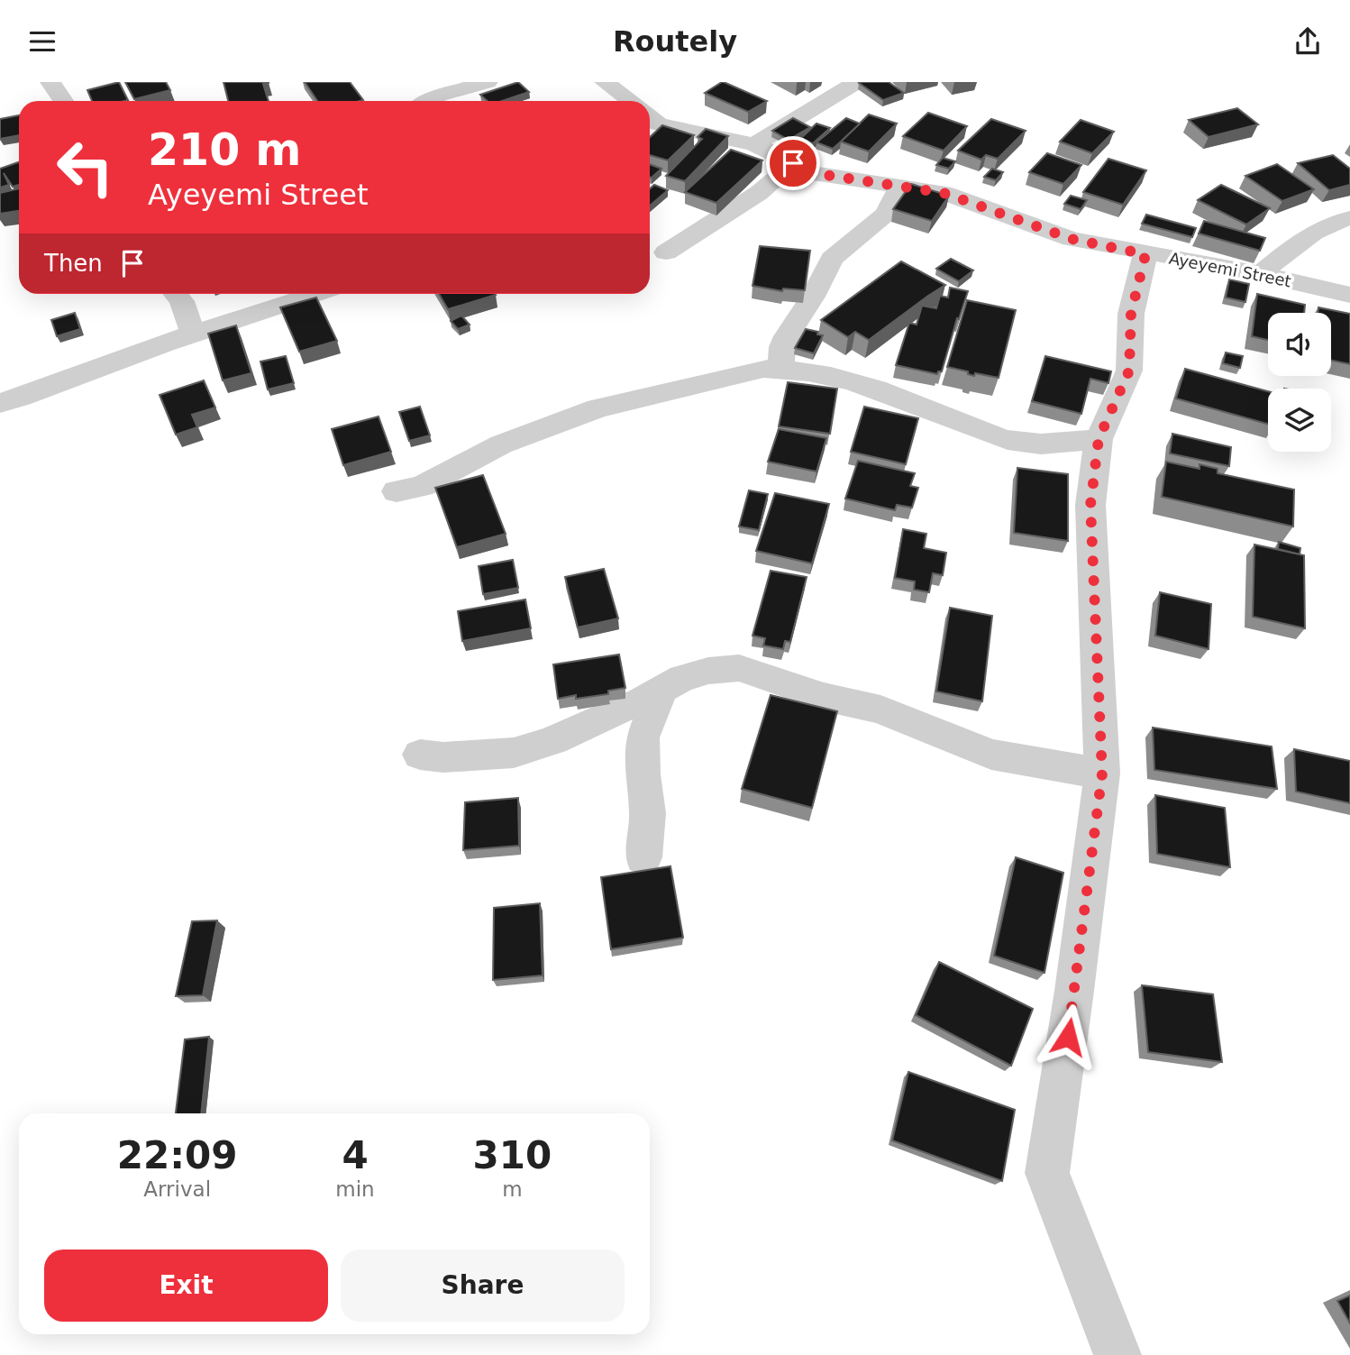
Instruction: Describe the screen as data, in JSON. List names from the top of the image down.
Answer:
{
  "streets": {
    "street": ["Ayeyemi Street"]
  },
  "page": {
    "header": "Routely",
    "turn": ["210 m", "Ayeyemi Street"],
    "then": "Then",
    "eta": [
      "22:09",
      "Arrival",
      "4",
      "min",
      "310",
      "m"
    ],
    "buttons": ["Exit", "Share"]
  }
}
